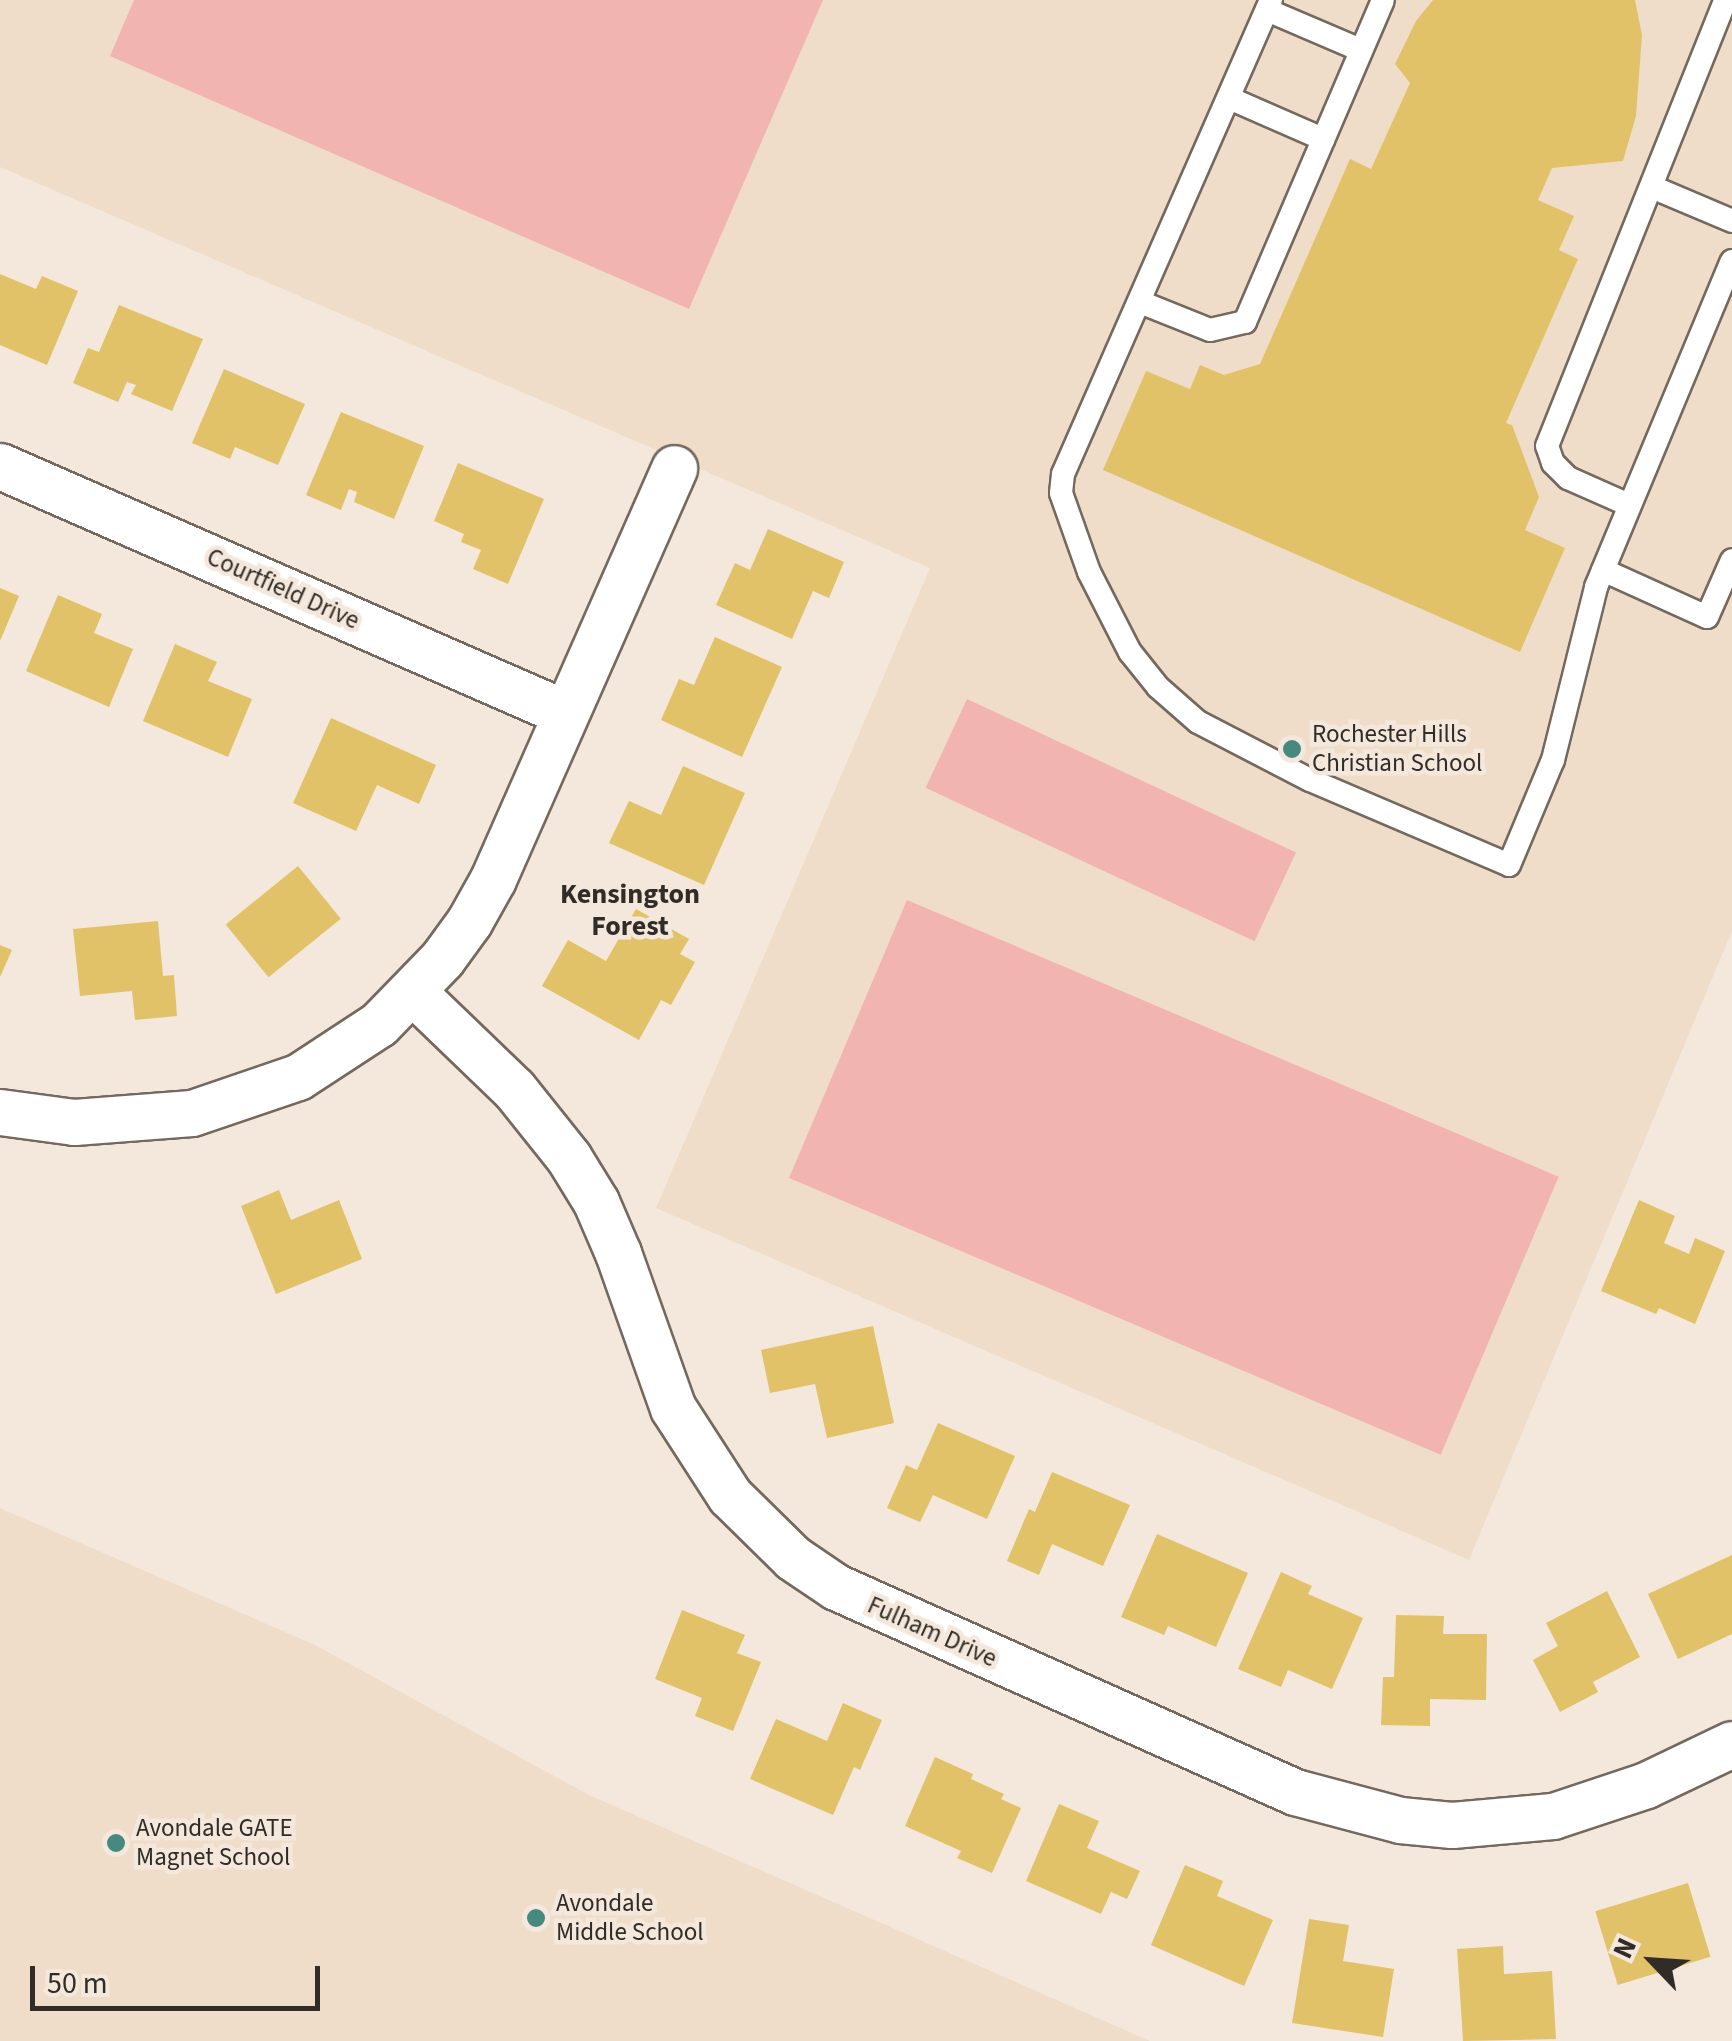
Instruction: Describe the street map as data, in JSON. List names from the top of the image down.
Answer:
{
  "streets": {
    "street": ["Courtfield Drive", "Fulham Drive"]
  },
  "districts": ["Kensington Forest"],
  "places": ["Rochester Hills Christian School", "Avondale GATE Magnet School", "Avondale Middle School"],
  "scale_bar": "50 m",
  "north": "top left"
}
